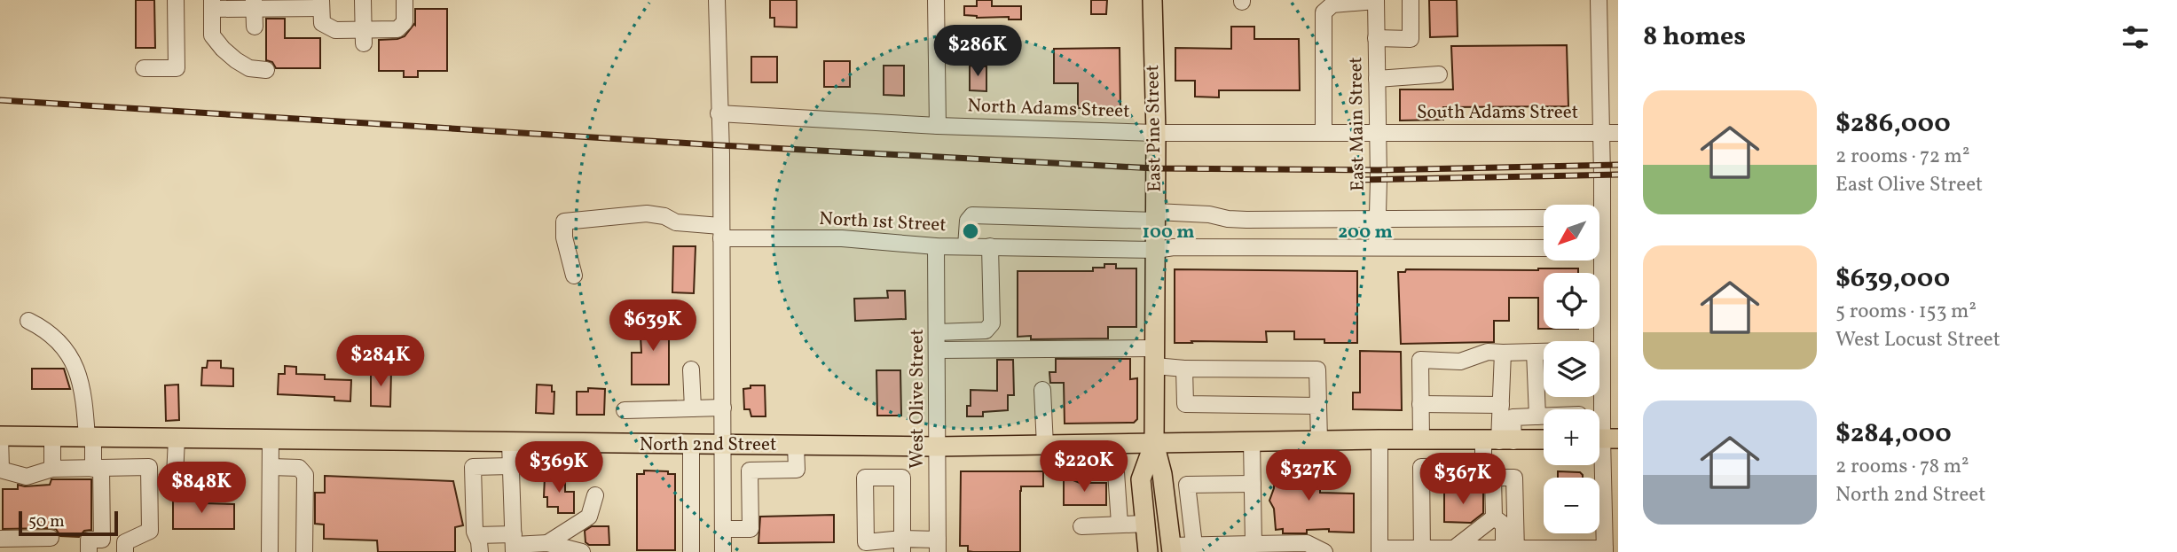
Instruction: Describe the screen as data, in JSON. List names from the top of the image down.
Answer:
{
  "streets": {
    "main road": ["East Pine Street", "North 2nd Street"],
    "street": [
      "North Adams Street",
      "South Adams Street",
      "East Main Street",
      "North 1st Street",
      "West Olive Street"
    ]
  },
  "crossings": [
    ["North Adams Street", "South Adams Street"],
    ["North Adams Street", "East Main Street"],
    ["North Adams Street", "East Pine Street"],
    ["South Adams Street", "East Main Street"],
    ["East Main Street", "North 1st Street"],
    ["East Pine Street", "North 1st Street"],
    ["East Pine Street", "North 2nd Street"],
    ["North 1st Street", "West Olive Street"],
    ["West Olive Street", "North 2nd Street"]
  ],
  "scale_bar": "50 m",
  "north": "bottom left",
  "page": {
    "heading": "8 homes",
    "price": [
      "$286K",
      "$639K",
      "$284K",
      "$220K",
      "$369K",
      "$327K",
      "$367K",
      "$848K"
    ],
    "list": [
      {
        "name": "$286,000",
        "note": "2 rooms · 72 m² · East Olive Street"
      },
      {
        "name": "$639,000",
        "note": "5 rooms · 153 m² · West Locust Street"
      },
      {
        "name": "$284,000",
        "note": "2 rooms · 78 m² · North 2nd Street"
      }
    ],
    "map_buttons": ["+", "−"],
    "scale": "50 m"
  },
  "rings": ["100 m", "200 m"]
}
